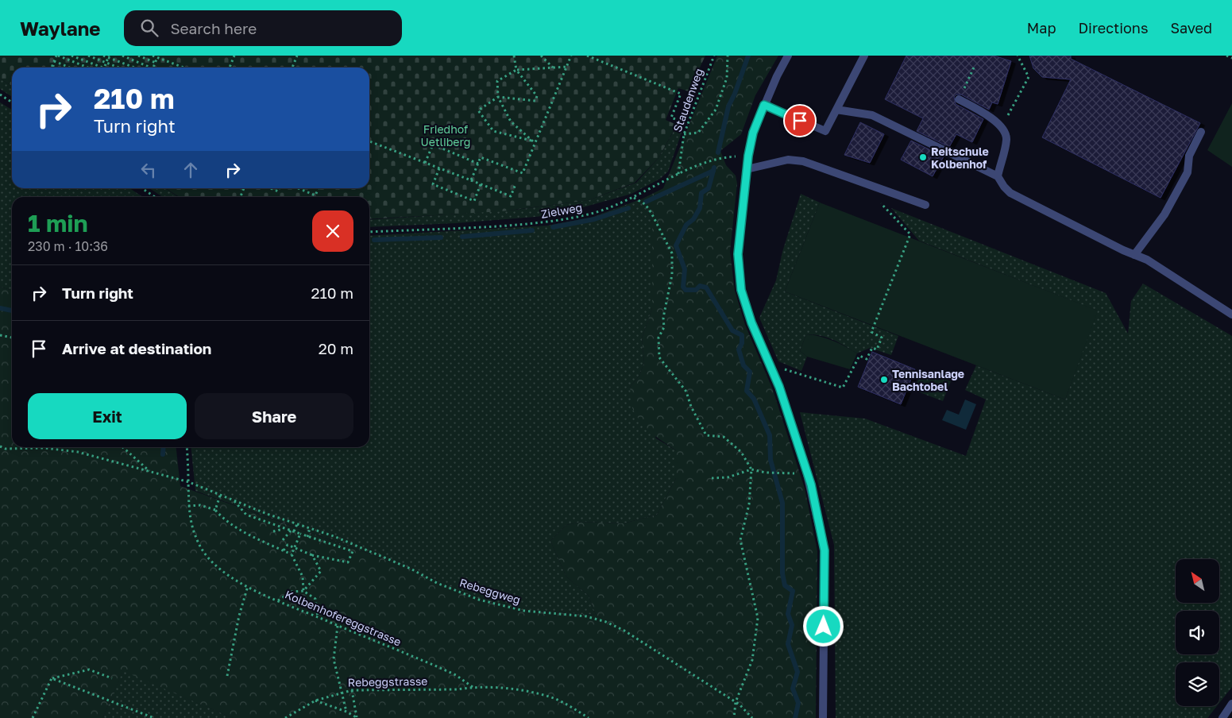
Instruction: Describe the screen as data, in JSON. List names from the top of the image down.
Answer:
{
  "streets": {
    "path": [
      "Staudenweg",
      "Zielweg",
      "Rebeggweg",
      "Kolbenhofereggstrasse",
      "Rebeggstrasse"
    ]
  },
  "crossings": [
    ["Staudenweg", "Zielweg"],
    ["Rebeggweg", "Kolbenhofereggstrasse"],
    ["Kolbenhofereggstrasse", "Rebeggstrasse"]
  ],
  "parks": ["Friedhof Uetliberg"],
  "places": ["Reitschule Kolbenhof", "Tennisanlage Bachtobel"],
  "north": "top left",
  "page": {
    "header": "Waylane",
    "search": "Search here",
    "nav": ["Map", "Directions", "Saved"],
    "turn": ["210 m", "Turn right"],
    "heading": ["1 min", "230 m · 10:36"],
    "list": [
      {
        "name": "Turn right",
        "value": "210 m"
      },
      {
        "name": "Arrive at destination",
        "value": "20 m"
      }
    ],
    "buttons": ["Exit", "Share"]
  }
}
